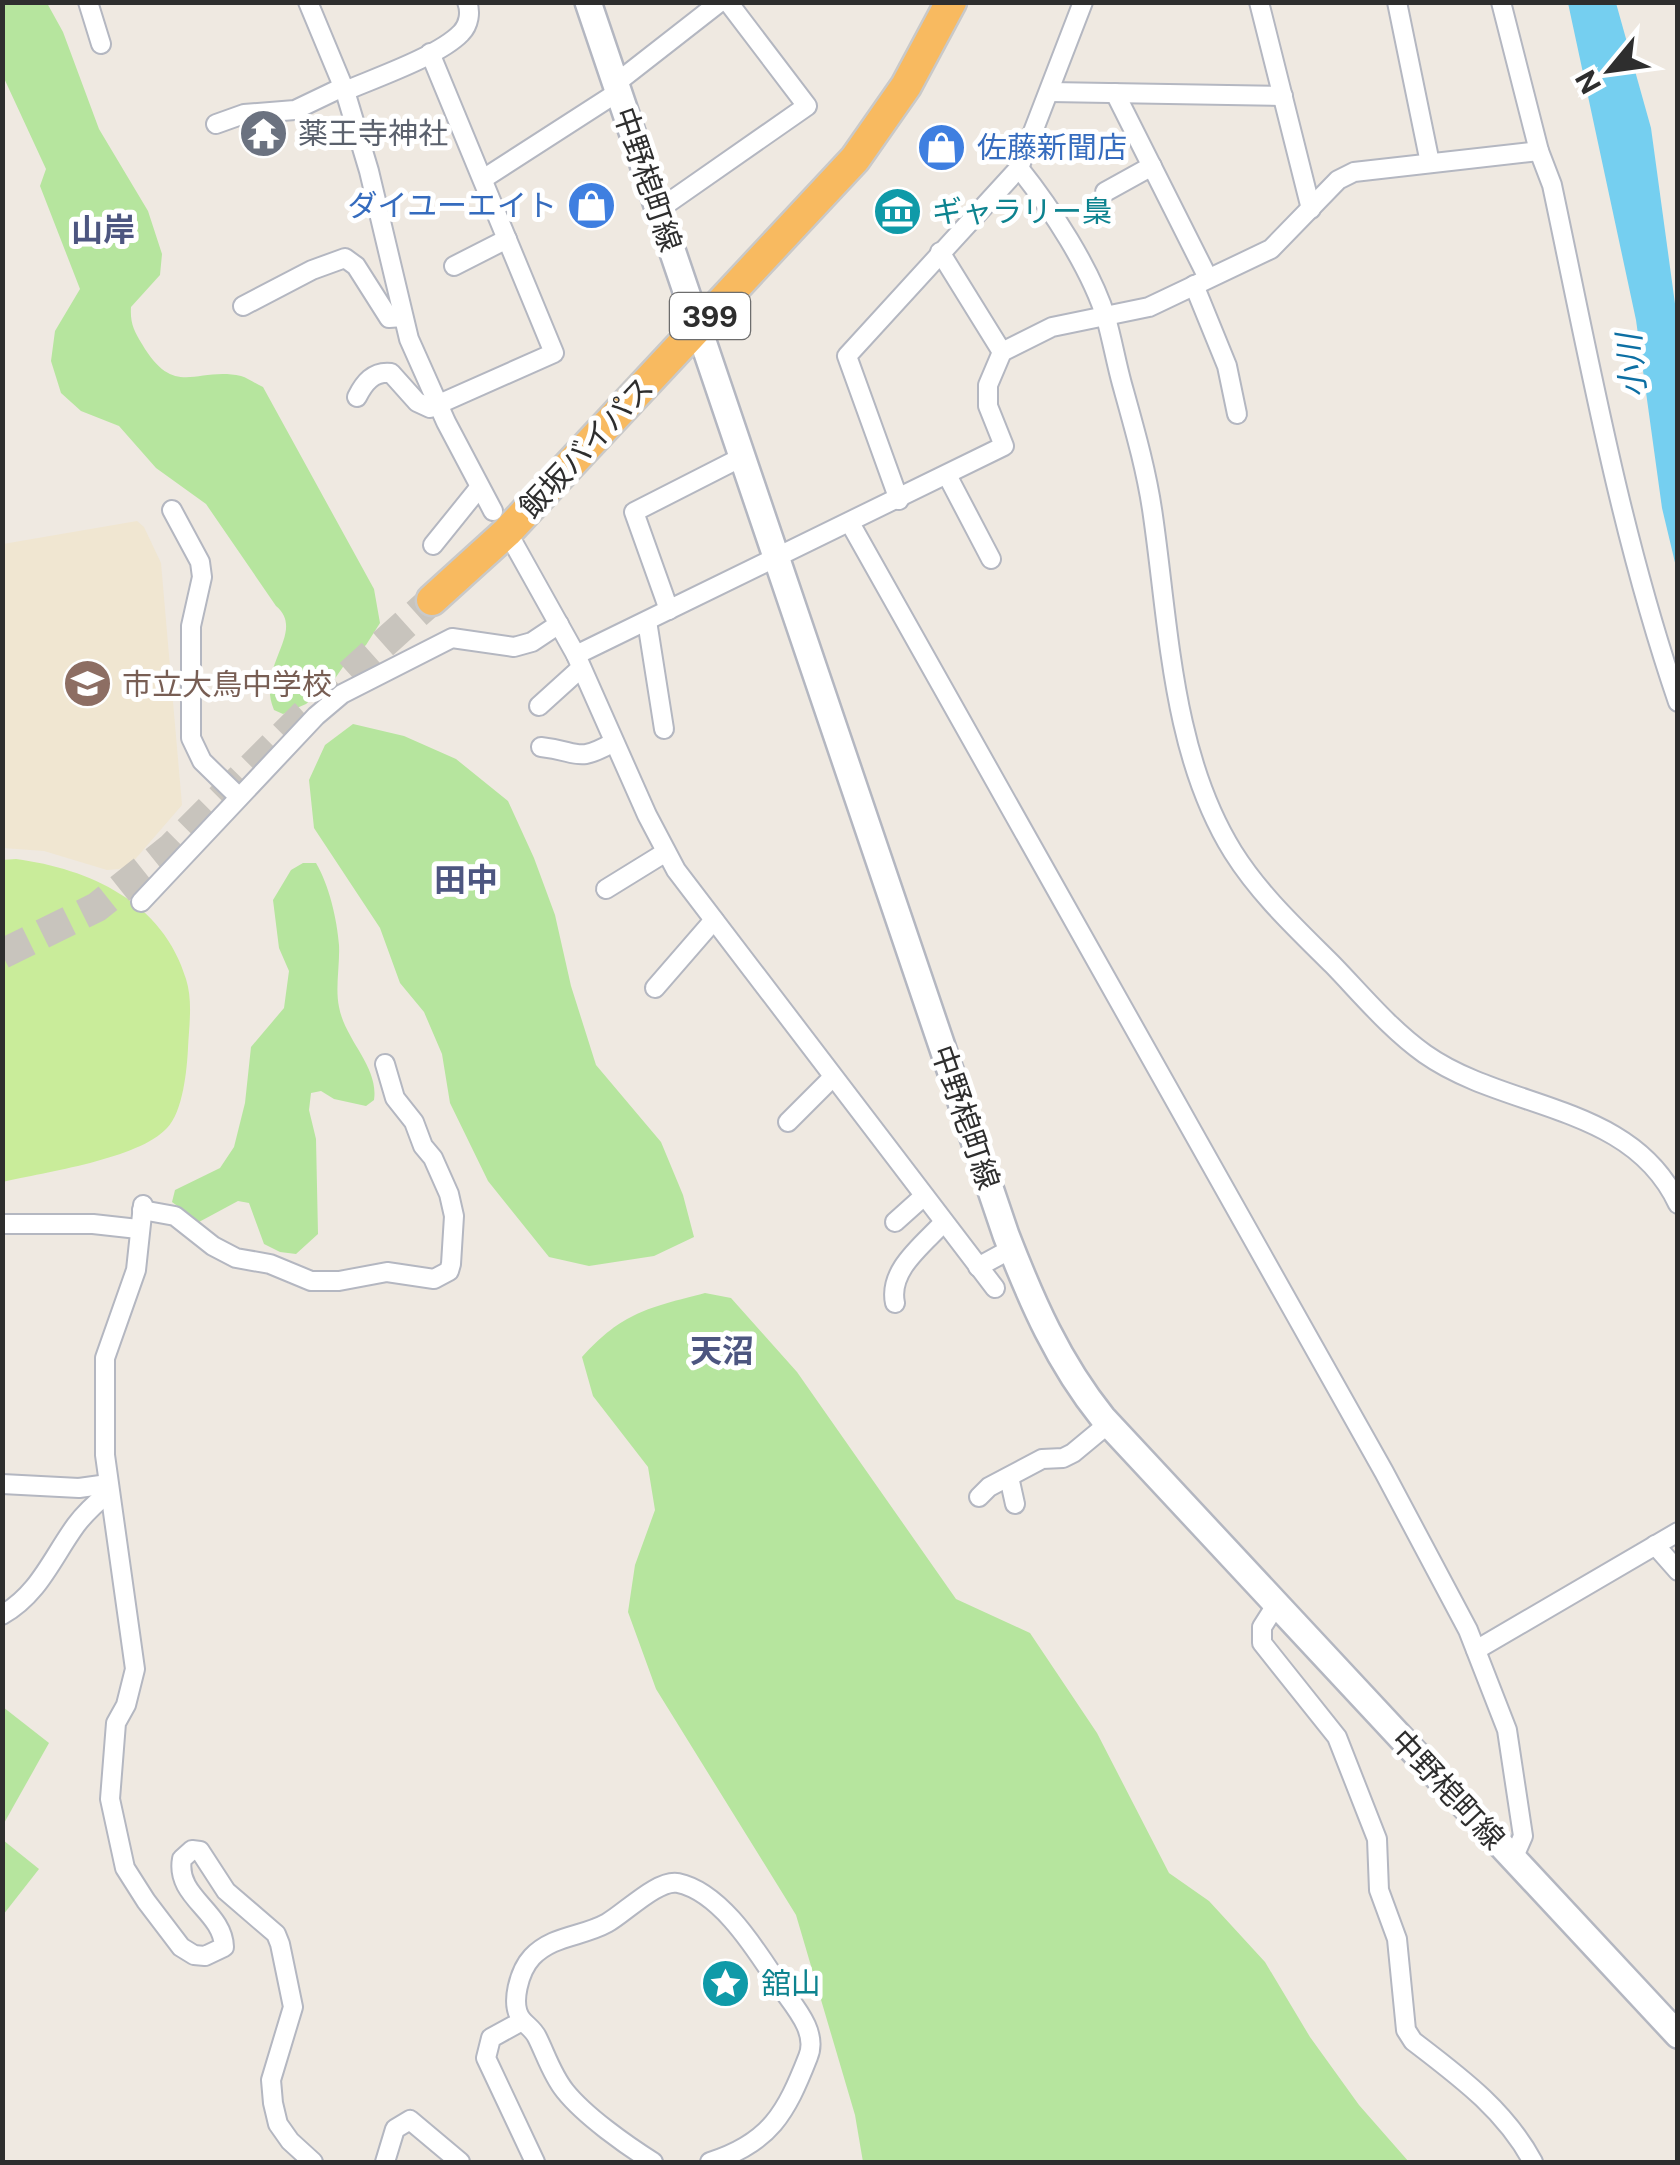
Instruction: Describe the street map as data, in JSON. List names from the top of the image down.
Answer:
{
  "streets": {
    "highway": ["399", "飯坂バイパス"],
    "main road": ["中野梍町線"]
  },
  "crossings": [
    ["中野梍町線", "飯坂バイパス"]
  ],
  "districts": ["山岸", "田中", "天沼"],
  "water": ["小川"],
  "places": {
    "temple": ["薬王寺神社"],
    "shop": ["佐藤新聞店", "ダイユーエイト"],
    "museum": ["ギャラリー梟"],
    "school or university": ["市立大鳥中学校"],
    "place": ["舘山"]
  },
  "north": "bottom left"
}
